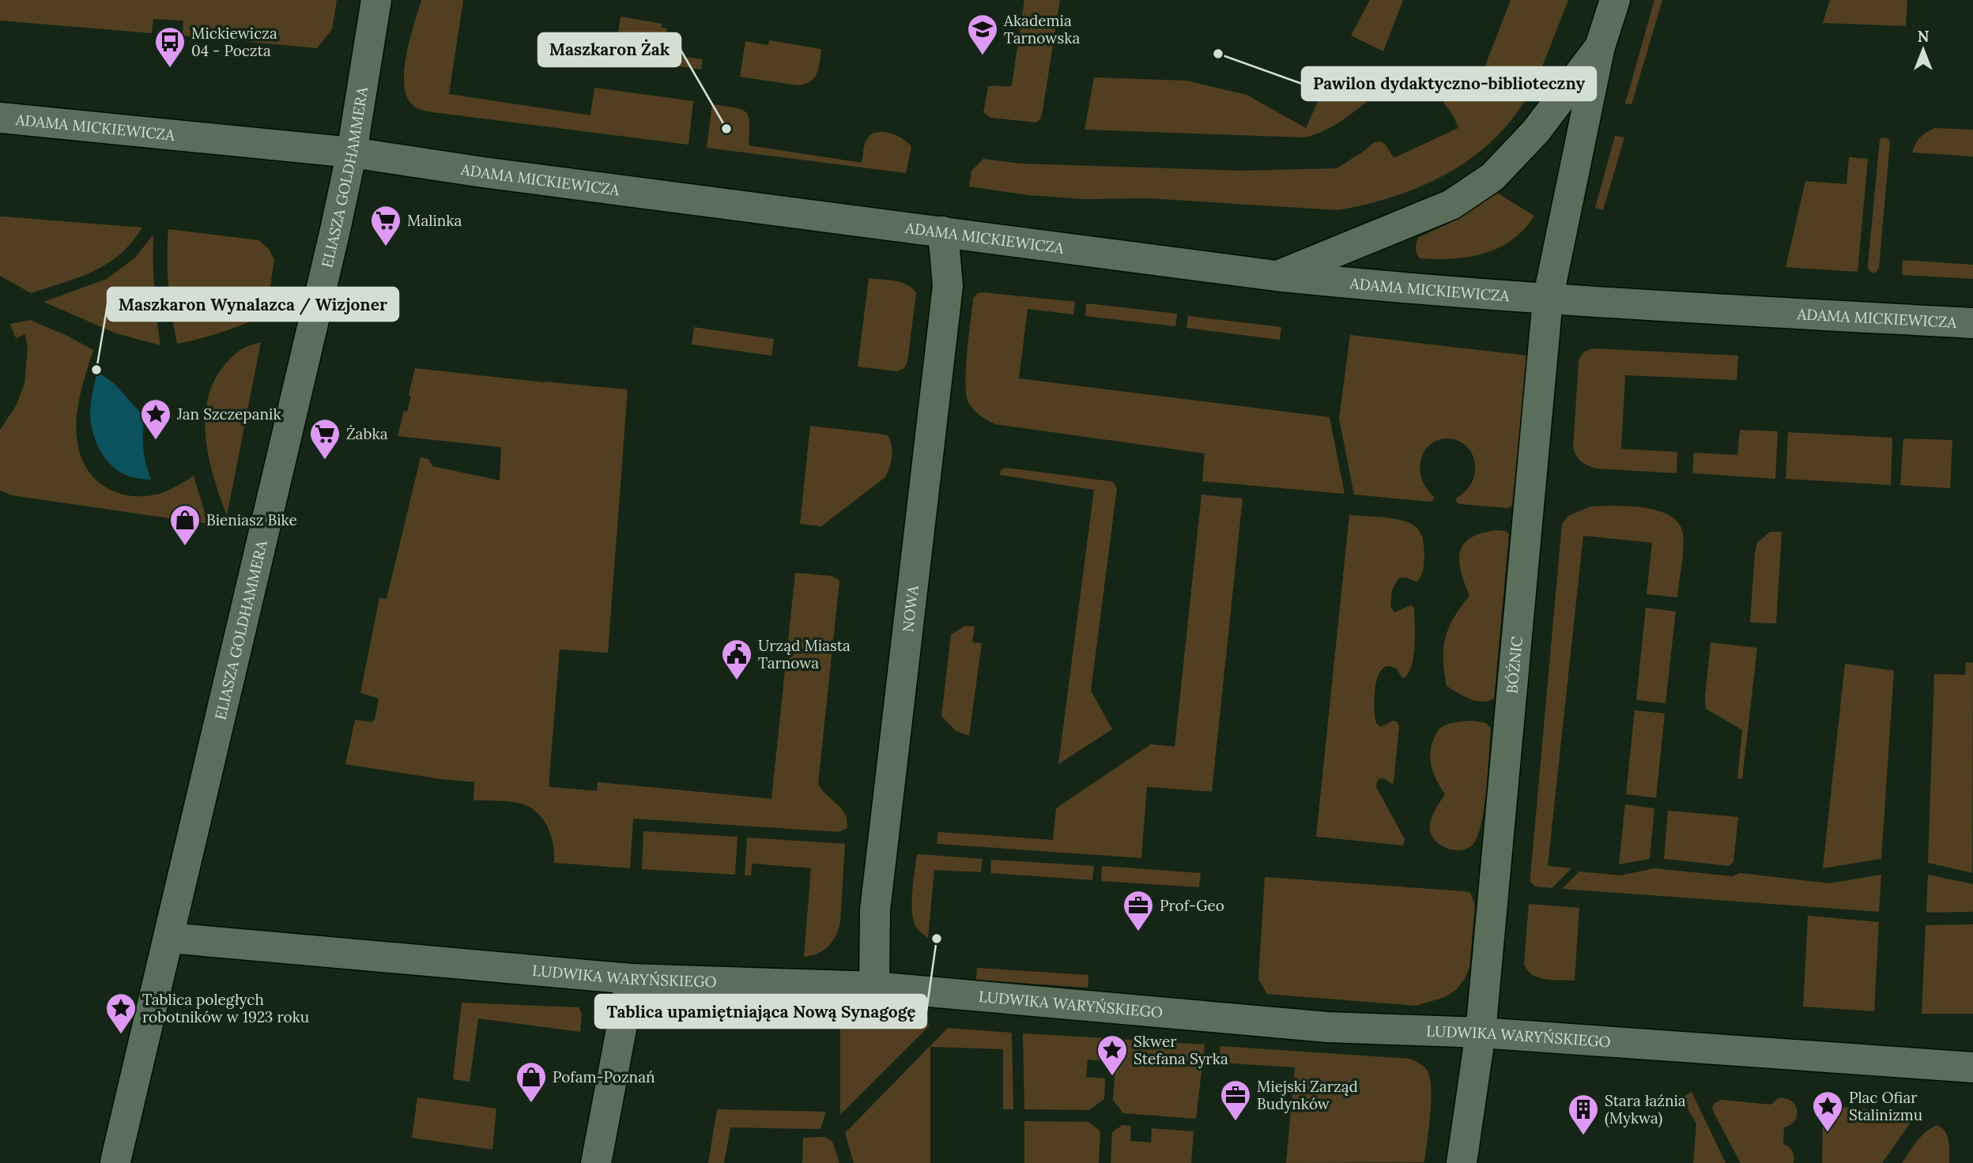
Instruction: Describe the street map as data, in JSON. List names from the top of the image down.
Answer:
{
  "streets": {
    "street": [
      "ADAMA MICKIEWICZA",
      "ELIASZA GOLDHAMMERA",
      "NOWA",
      "BÓŻNIC",
      "LUDWIKA WARYŃSKIEGO"
    ]
  },
  "crossings": [
    ["ADAMA MICKIEWICZA", "ELIASZA GOLDHAMMERA"],
    ["ADAMA MICKIEWICZA", "NOWA"],
    ["ADAMA MICKIEWICZA", "BÓŻNIC"],
    ["ELIASZA GOLDHAMMERA", "LUDWIKA WARYŃSKIEGO"],
    ["NOWA", "LUDWIKA WARYŃSKIEGO"],
    ["BÓŻNIC", "LUDWIKA WARYŃSKIEGO"]
  ],
  "places": {
    "other": [
      "Pawilon dydaktyczno-biblioteczny",
      "Maszkaron Żak",
      "Maszkaron Wynalazca / Wizjoner",
      "Tablica upamiętniająca Nową Synagogę"
    ],
    "school or university": ["Akademia Tarnowska"],
    "bus stop": ["Mickiewicza 04 - Poczta"],
    "supermarket": ["Malinka", "Żabka"],
    "place": [
      "Jan Szczepanik",
      "Tablica poległych robotników w 1923 roku",
      "Skwer Stefana Syrka",
      "Plac Ofiar Stalinizmu"
    ],
    "shop": ["Bieniasz Bike", "Pofam-Poznań"],
    "public building": ["Urząd Miasta Tarnowa"],
    "office": ["Prof-Geo", "Miejski Zarząd Budynków"],
    "building": ["Stara łaźnia (Mykwa)"]
  },
  "north": "top"
}
